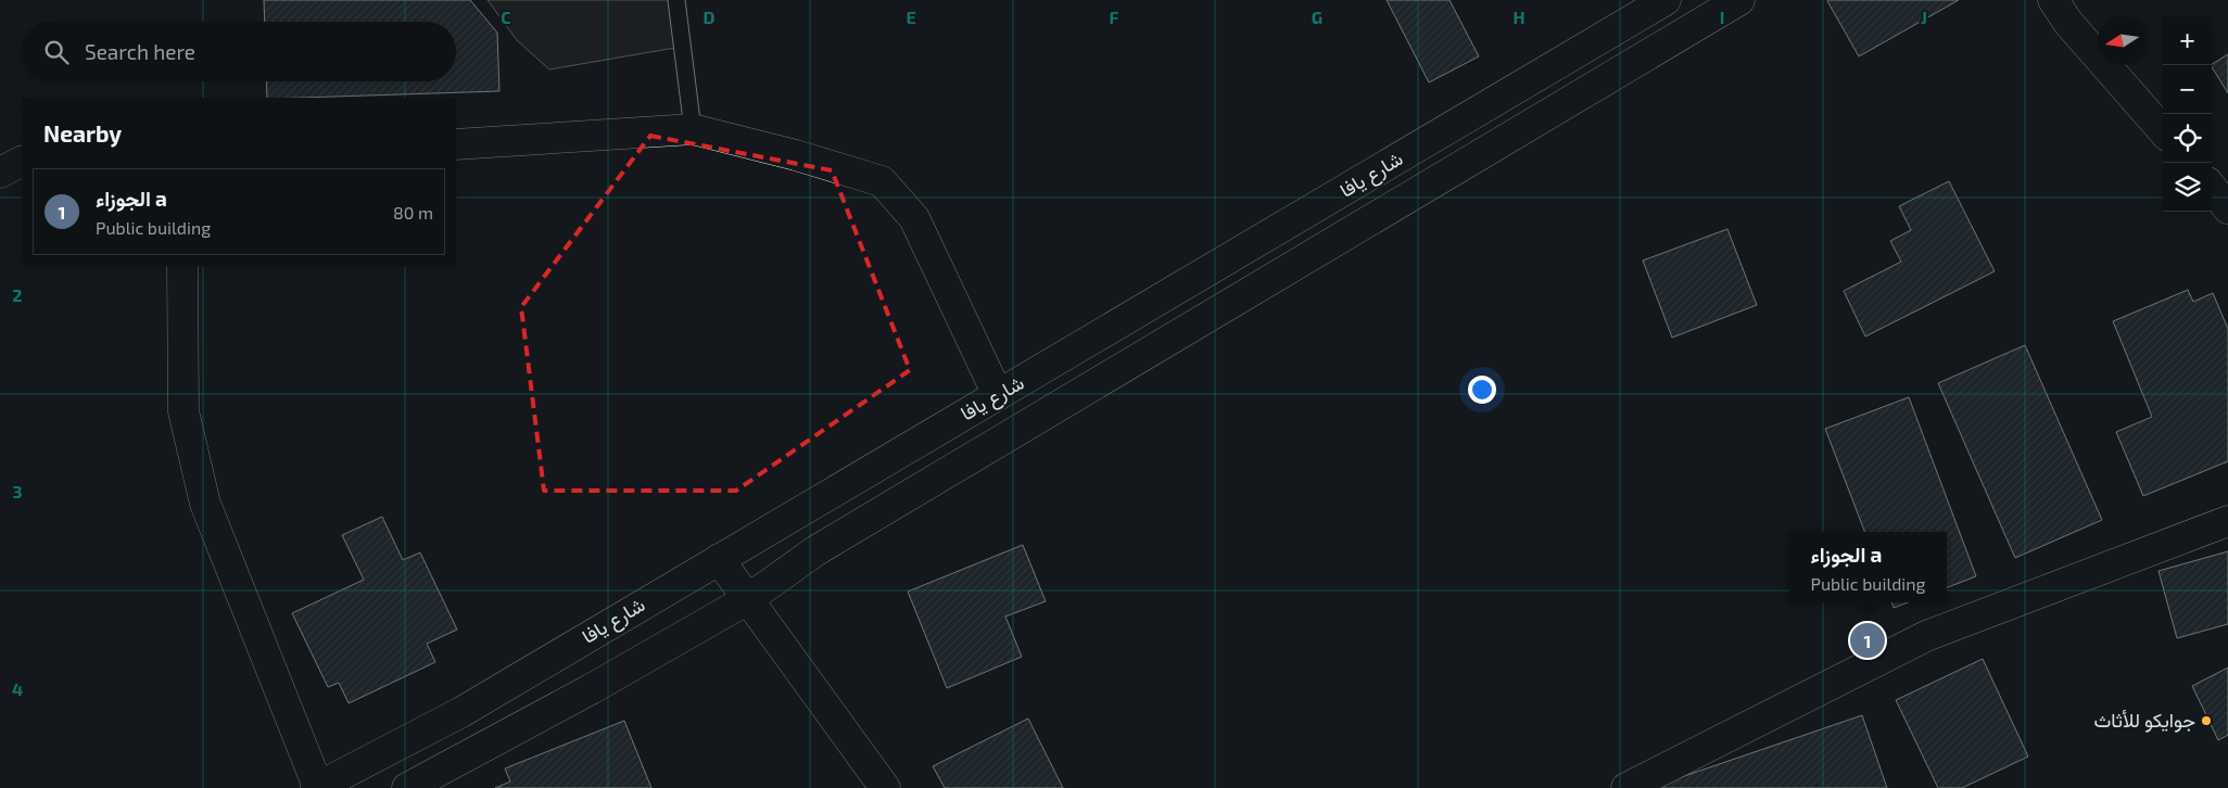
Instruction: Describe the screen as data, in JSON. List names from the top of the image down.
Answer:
{
  "streets": {
    "street": ["شارع يافا"]
  },
  "places": ["جوايكو للأثاث"],
  "north": "left",
  "page": {
    "map_buttons": ["+", "−"],
    "search": "Search here",
    "heading": "Nearby",
    "list": [
      {
        "mark": "1",
        "name": "الجوزاء a",
        "note": "Public building",
        "value": "80 m"
      }
    ],
    "popup": ["الجوزاء a", "Public building"],
    "pins": "1"
  },
  "grid": {
    "columns": [
      "C",
      "D",
      "E",
      "F",
      "G",
      "H",
      "I",
      "J"
    ],
    "rows": ["2", "3", "4"]
  }
}
